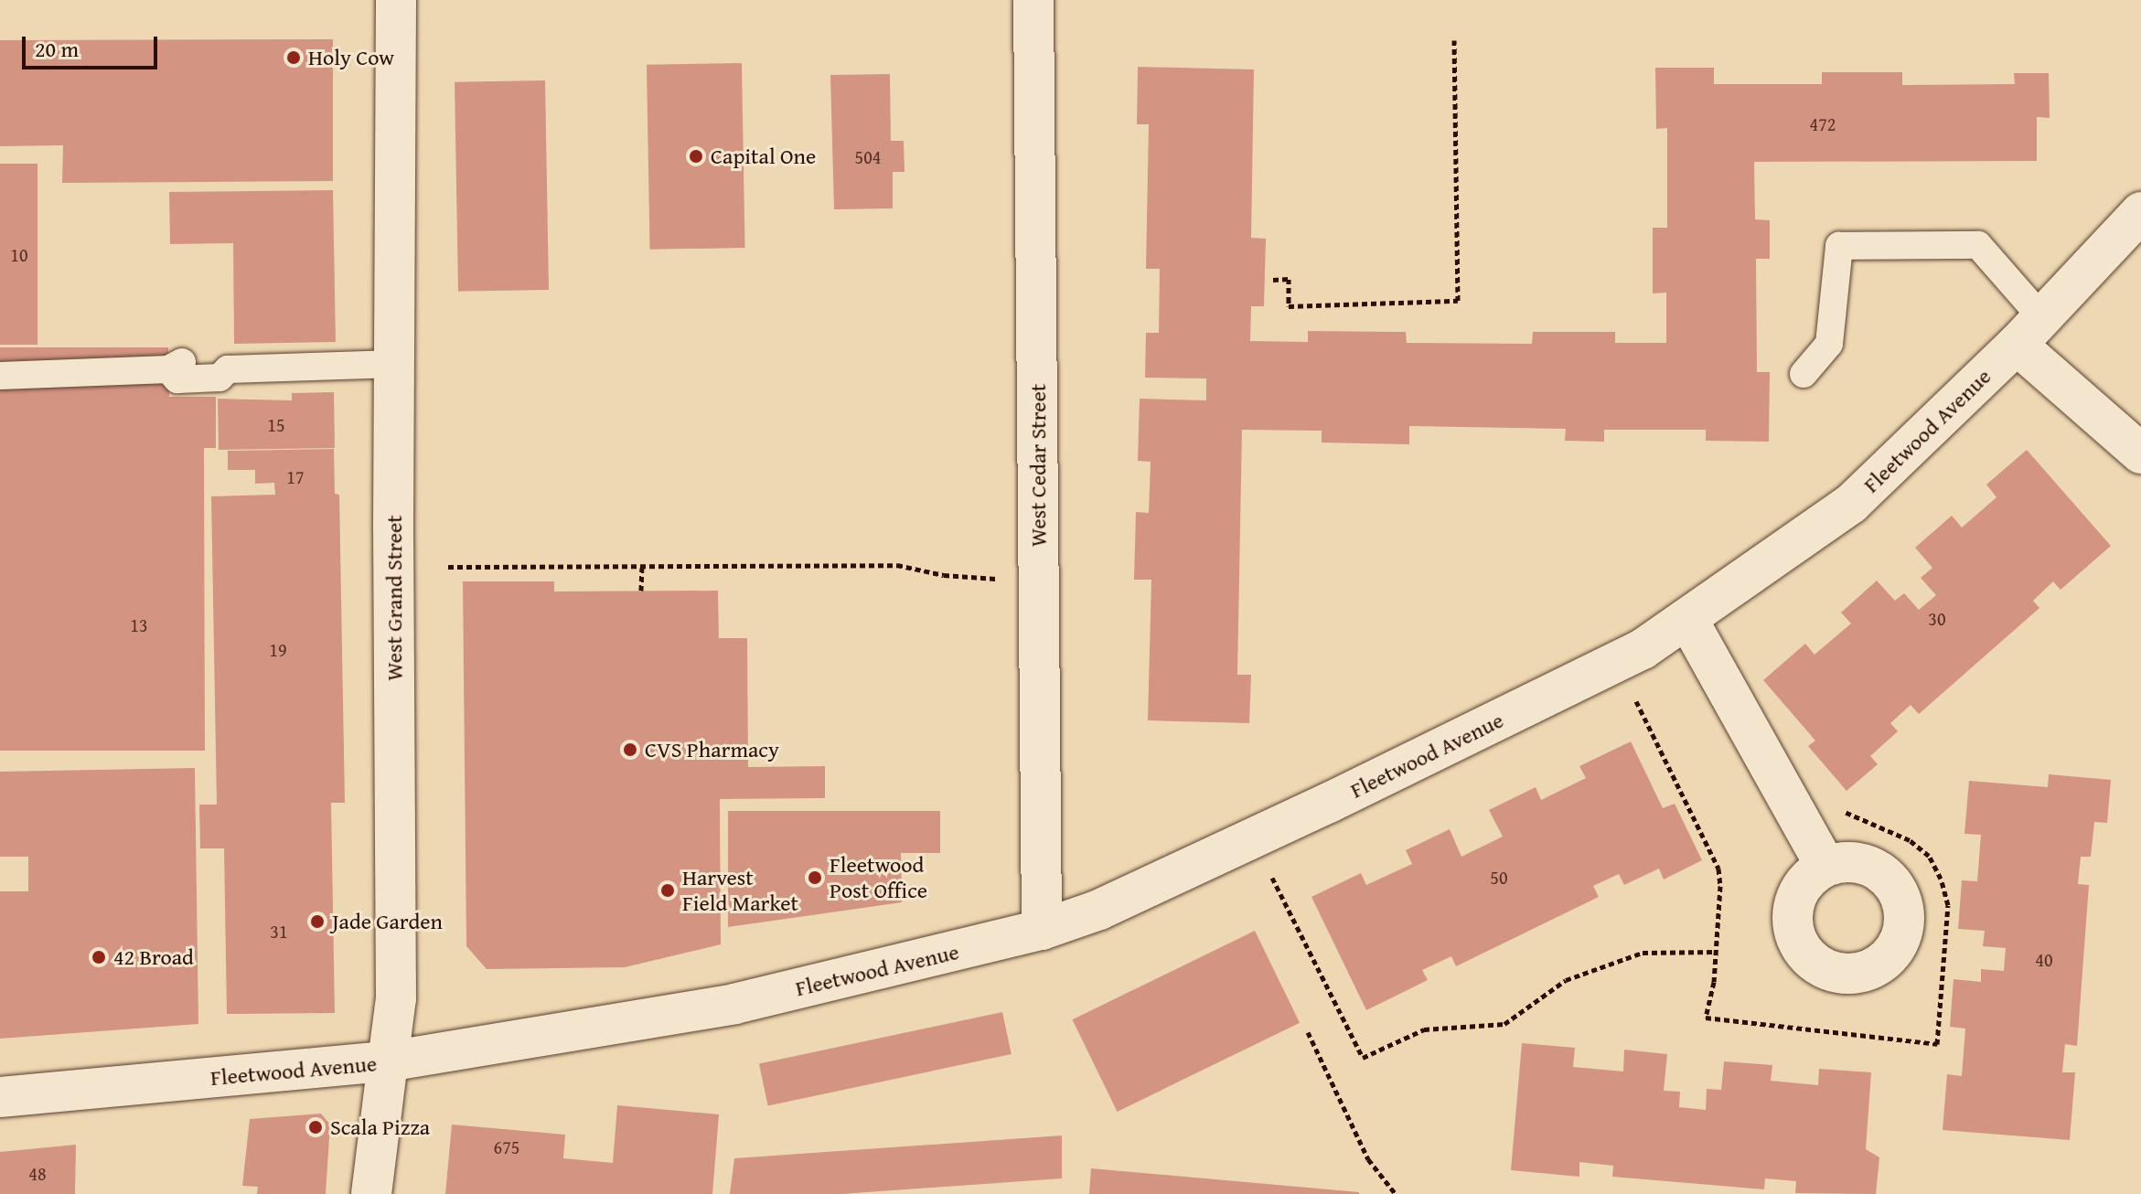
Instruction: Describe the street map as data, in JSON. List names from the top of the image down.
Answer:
{
  "streets": {
    "street": ["Fleetwood Avenue", "West Cedar Street", "West Grand Street"]
  },
  "crossings": [
    ["Fleetwood Avenue", "West Cedar Street"],
    ["Fleetwood Avenue", "West Grand Street"]
  ],
  "places": [
    "Holy Cow",
    "Capital One",
    "CVS Pharmacy",
    "Fleetwood Post Office",
    "Harvest Field Market",
    "Jade Garden",
    "42 Broad",
    "Scala Pizza"
  ],
  "house_numbers": [
    "472",
    "504",
    "10",
    "15",
    "17",
    "30",
    "13",
    "19",
    "50",
    "31",
    "40",
    "675",
    "48"
  ],
  "scale_bar": "20 m"
}
